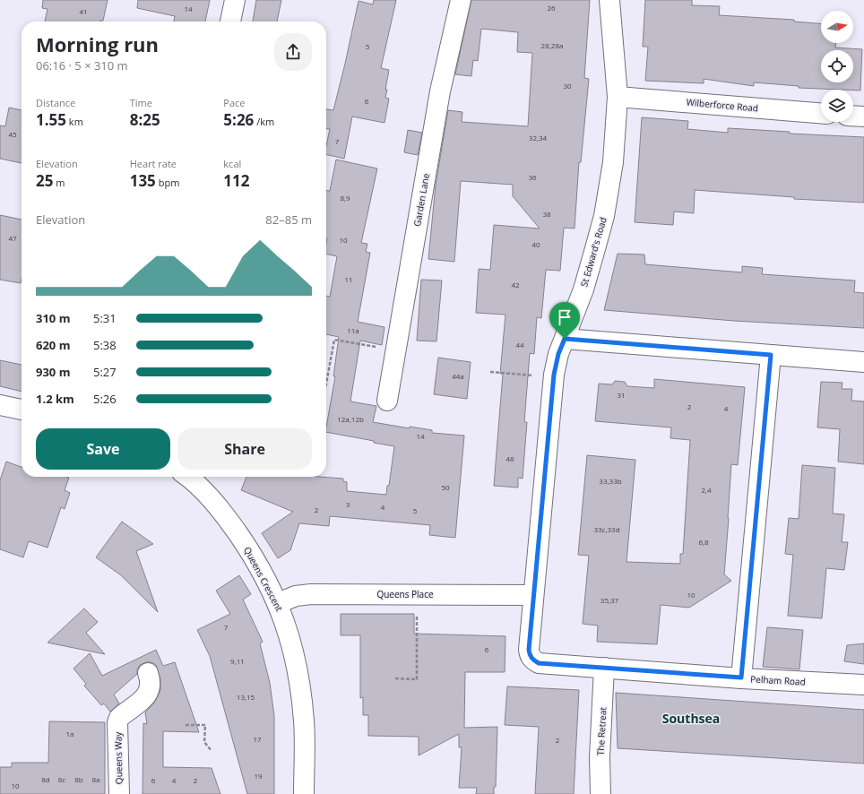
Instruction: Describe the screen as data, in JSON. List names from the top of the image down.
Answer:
{
  "streets": {
    "street": [
      "Wilberforce Road",
      "Garden Lane",
      "St Edward's Road",
      "Queens Crescent",
      "Queens Place",
      "Pelham Road",
      "The Retreat",
      "Queens Way"
    ]
  },
  "crossings": [
    ["Wilberforce Road", "St Edward's Road"],
    ["St Edward's Road", "Queens Place"],
    ["St Edward's Road", "Pelham Road"],
    ["Queens Crescent", "Queens Place"],
    ["Pelham Road", "The Retreat"]
  ],
  "districts": ["Southsea"],
  "house_numbers": [
    "26",
    "14",
    "41",
    "28,28a",
    "5",
    "30",
    "6",
    "45",
    "32,34",
    "7",
    "36",
    "8,9",
    "38",
    "47",
    "10",
    "40",
    "11",
    "42",
    "11a",
    "44",
    "44a",
    "31",
    "2",
    "4",
    "12a,12b",
    "14",
    "48",
    "33,33b",
    "50",
    "2,4",
    "3",
    "4",
    "2",
    "5",
    "33c,33d",
    "6,8",
    "10",
    "35,37",
    "7",
    "6",
    "9,11",
    "13,15",
    "1a",
    "17",
    "2",
    "19",
    "8d",
    "8c",
    "8b",
    "8a",
    "6",
    "4",
    "2",
    "10"
  ],
  "north": "right",
  "page": {
    "heading": ["Morning run", "06:16 · 5 × 310 m"],
    "stats": [
      ["Distance", "1.55 km"],
      ["Time", "8:25"],
      ["Pace", "5:26 /km"],
      ["Elevation", "25 m"],
      ["Heart rate", "135 bpm"],
      ["kcal", "112"]
    ],
    "chart": ["Elevation", "82–85 m"],
    "list": [
      {
        "name": "310 m",
        "note": "5:31"
      },
      {
        "name": "620 m",
        "note": "5:38"
      },
      {
        "name": "930 m",
        "note": "5:27"
      },
      {
        "name": "1.2 km",
        "note": "5:26"
      }
    ],
    "buttons": ["Save", "Share"]
  }
}
